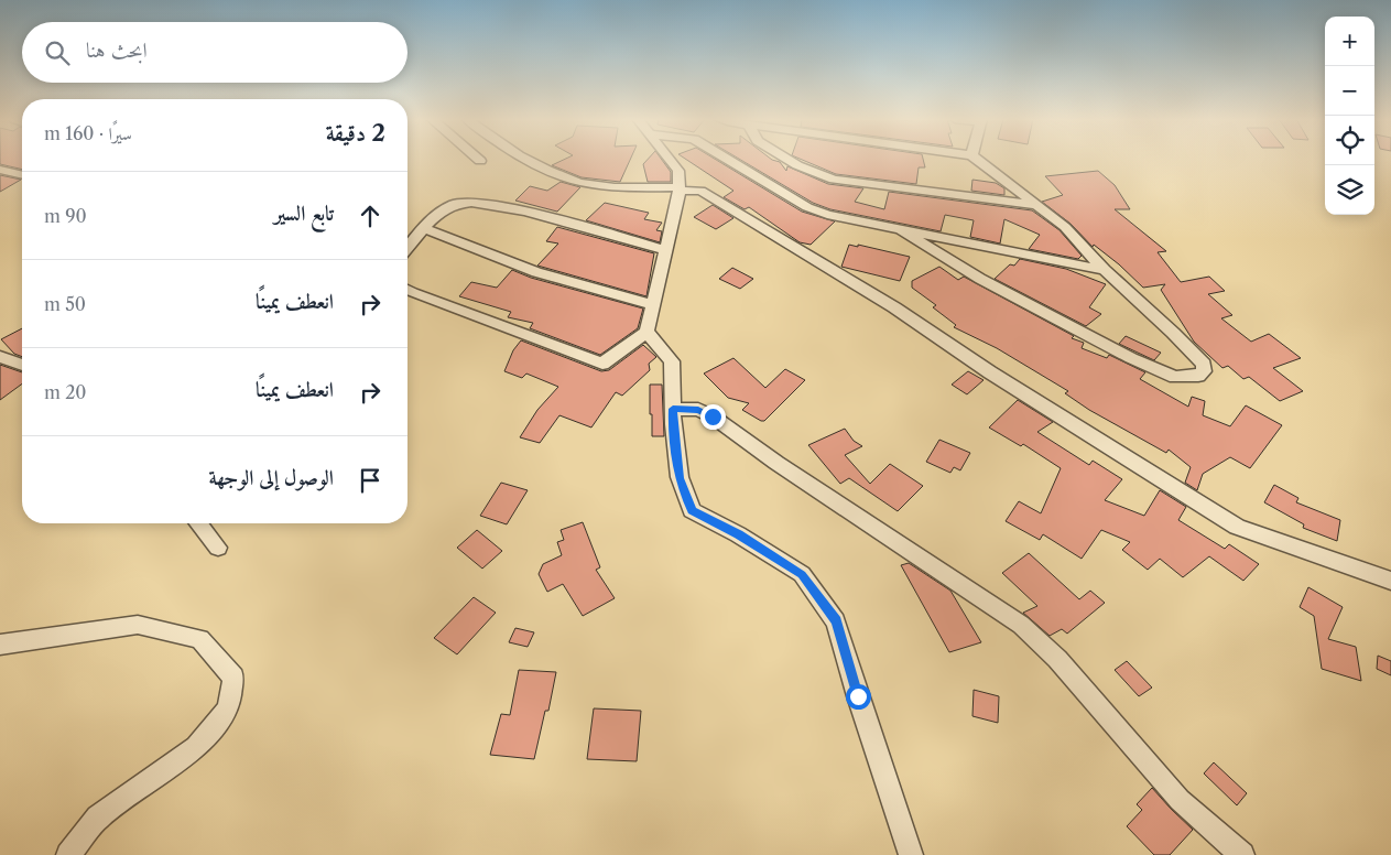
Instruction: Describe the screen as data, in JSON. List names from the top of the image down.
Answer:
{
  "page": {
    "map_buttons": ["+", "−"],
    "search": "ابحث هنا",
    "heading": ["2 دقيقة", "سيرًا · 160 m"],
    "list": [
      ["تابع السير", "90 m"],
      ["انعطف يمينًا", "50 m"],
      ["انعطف يمينًا", "20 m"],
      "الوصول إلى الوجهة"
    ]
  }
}
